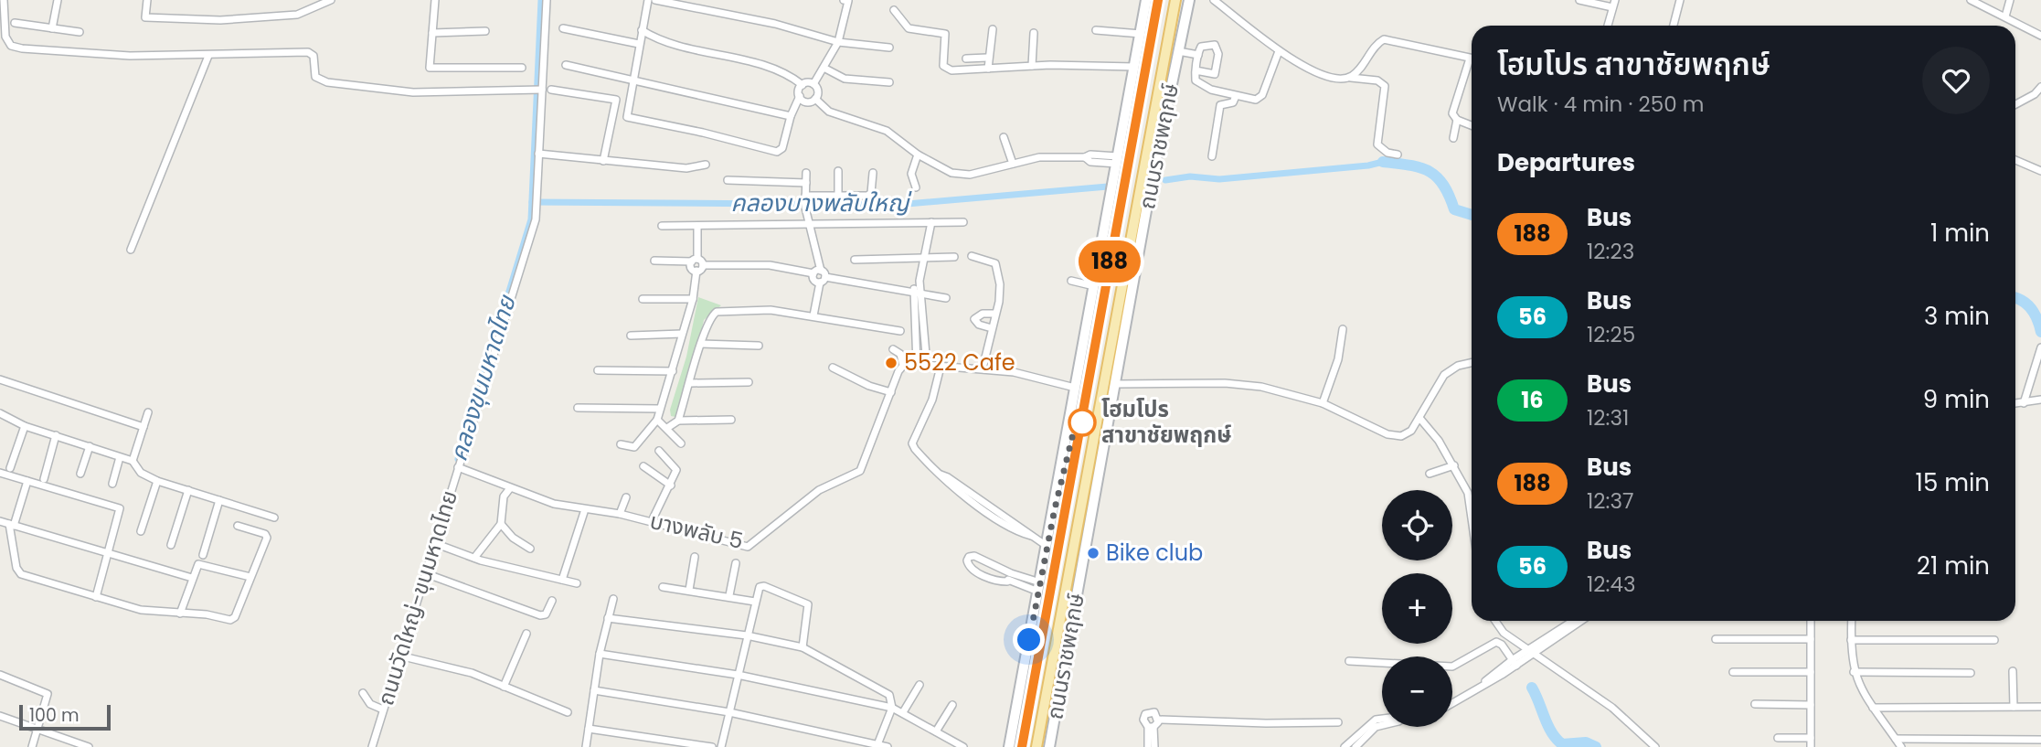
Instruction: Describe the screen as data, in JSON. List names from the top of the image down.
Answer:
{
  "streets": {
    "main road": ["ถนนราชพฤกษ์"],
    "street": ["บางพลับ 5", "ถนนวัดใหญ่-ขุนมหาดไทย"]
  },
  "crossings": [
    ["บางพลับ 5", "ถนนวัดใหญ่-ขุนมหาดไทย"]
  ],
  "water": ["คลองบางพลับใหญ่", "คลองขุนมหาดไทย"],
  "places": ["5522 Cafe", "โฮมโปร สาขาชัยพฤกษ์", "Bike club"],
  "lines": ["bus line 188"],
  "scale_bar": "100 m",
  "page": {
    "on_map": "188",
    "heading": [
      ["โฮมโปร สาขาชัยพฤกษ์", "Walk · 4 min · 250 m"],
      "Departures"
    ],
    "list": [
      {
        "mark": "188",
        "name": "Bus",
        "note": "12:23",
        "value": "1 min"
      },
      {
        "mark": "56",
        "name": "Bus",
        "note": "12:25",
        "value": "3 min"
      },
      {
        "mark": "16",
        "name": "Bus",
        "note": "12:31",
        "value": "9 min"
      },
      {
        "mark": "188",
        "name": "Bus",
        "note": "12:37",
        "value": "15 min"
      },
      {
        "mark": "56",
        "name": "Bus",
        "note": "12:43",
        "value": "21 min"
      }
    ],
    "map_buttons": ["+", "−"],
    "scale": "100 m"
  }
}
